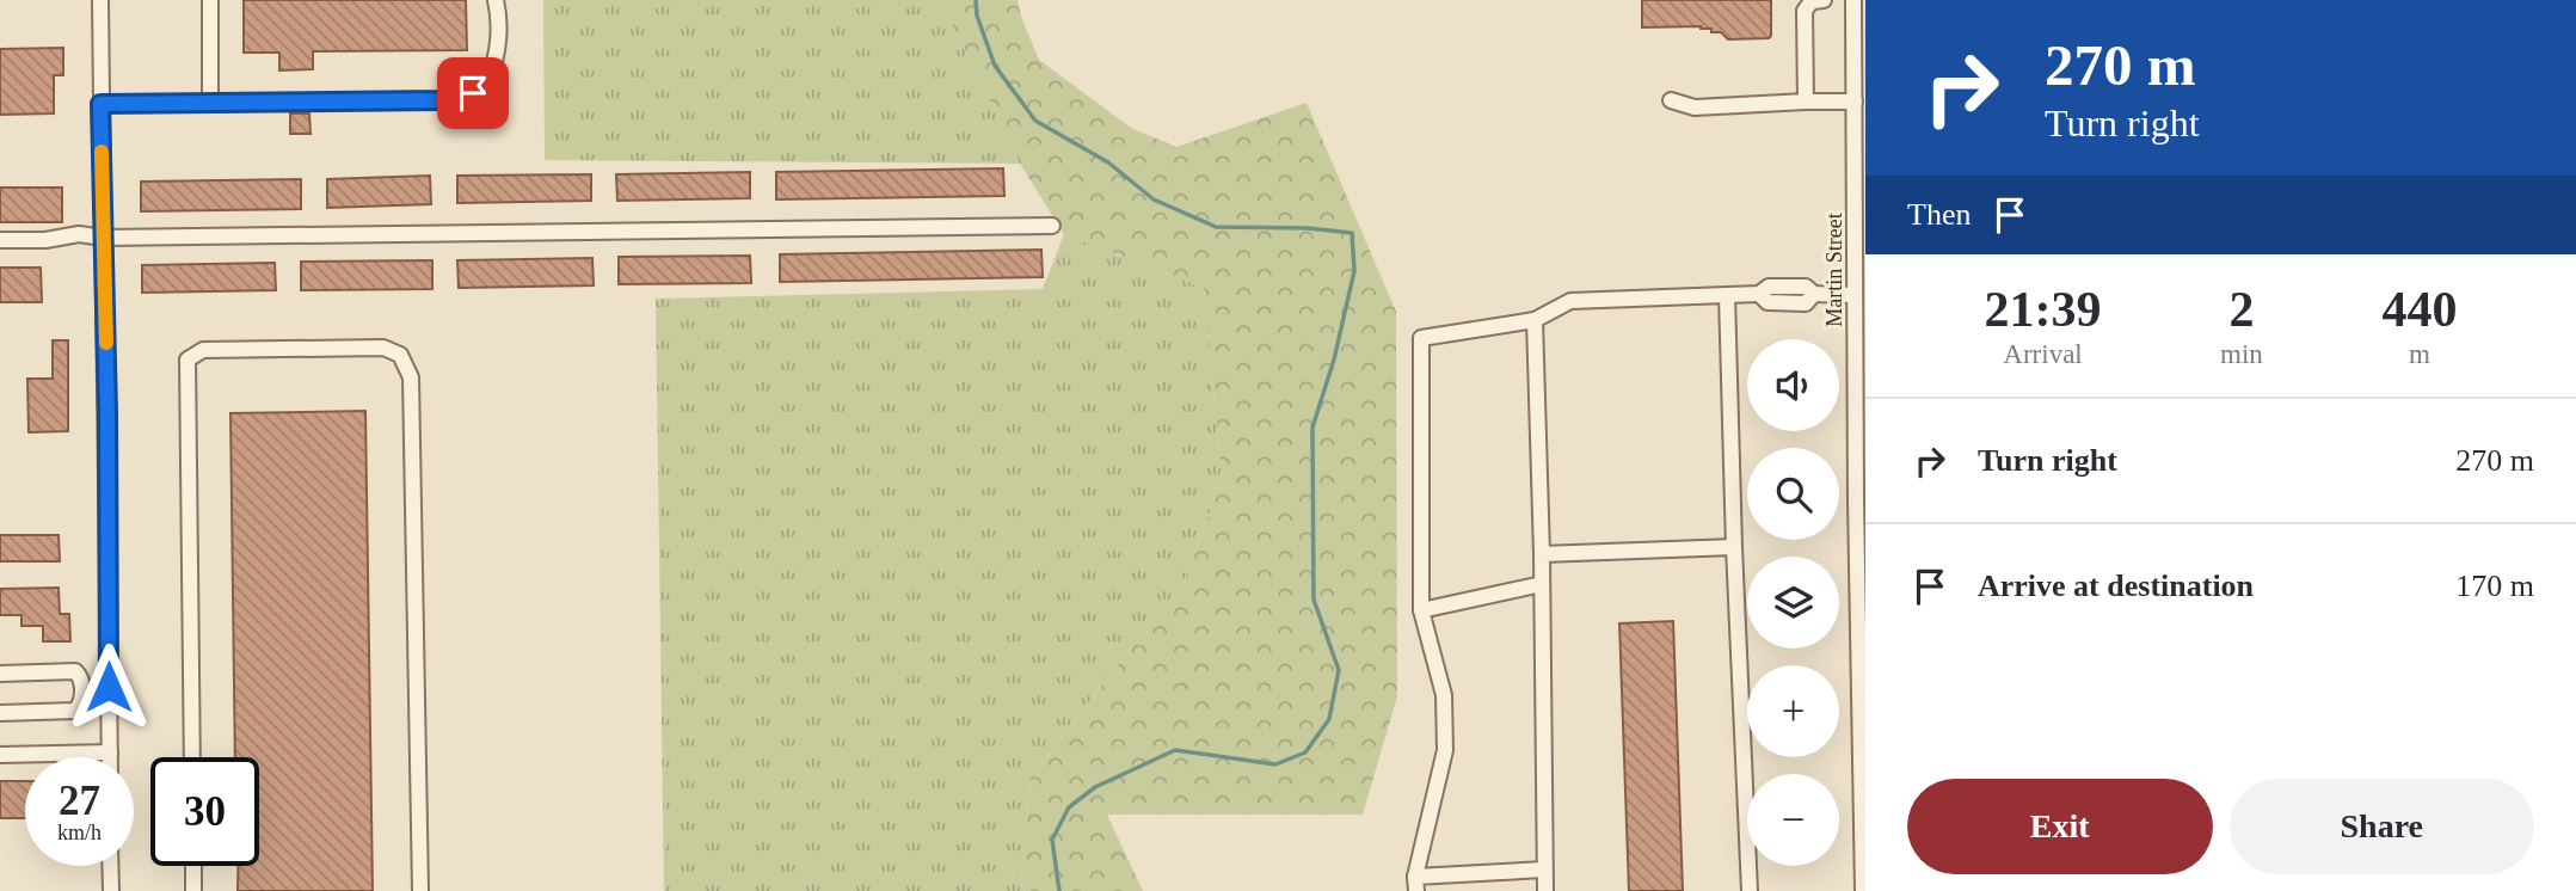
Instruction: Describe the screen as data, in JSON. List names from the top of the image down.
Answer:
{
  "streets": {
    "street": ["Martin Street"]
  },
  "page": {
    "turn": ["270 m", "Turn right"],
    "then": "Then",
    "eta": [
      "21:39",
      "Arrival",
      "2",
      "min",
      "440",
      "m"
    ],
    "map_buttons": ["+", "−"],
    "list": [
      {
        "name": "Turn right",
        "value": "270 m"
      },
      {
        "name": "Arrive at destination",
        "value": "170 m"
      }
    ],
    "speed": "27 km/h",
    "limit": "30",
    "buttons": ["Exit", "Share"]
  }
}
